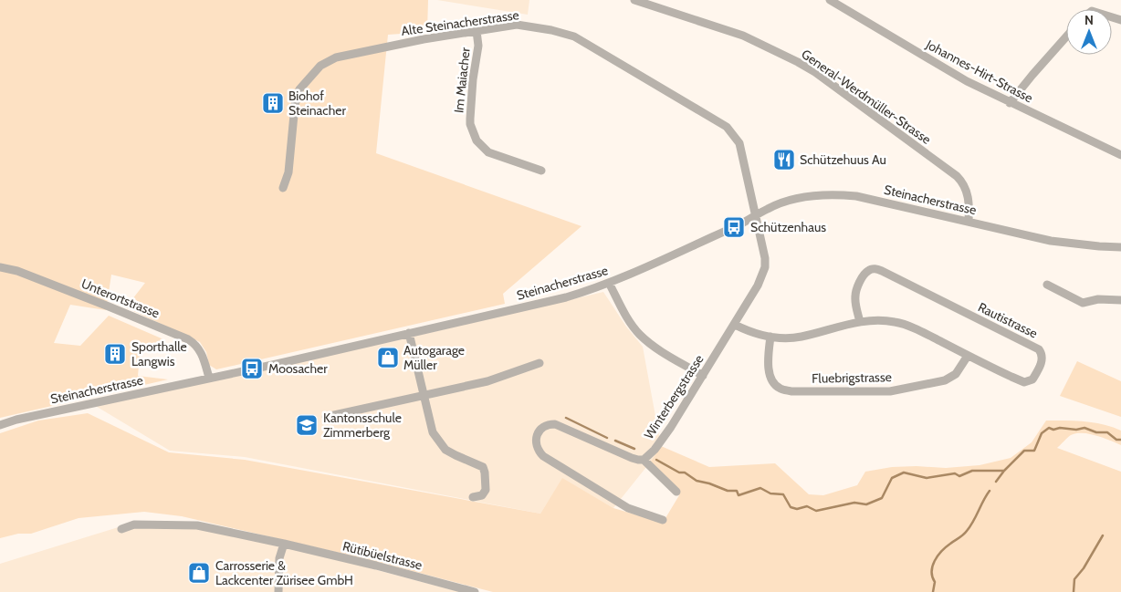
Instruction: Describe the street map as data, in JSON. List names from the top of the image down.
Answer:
{
  "streets": {
    "street": [
      "Alte Steinacherstrasse",
      "Johannes-Hirt-Strasse",
      "Im Maiacher",
      "General-Werdmüller-Strasse",
      "Steinacherstrasse",
      "Unterortstrasse",
      "Rautistrasse",
      "Fluebrigstrasse",
      "Winterbergstrasse",
      "Rütibüelstrasse"
    ]
  },
  "crossings": [
    ["Alte Steinacherstrasse", "Im Maiacher"],
    ["Alte Steinacherstrasse", "Steinacherstrasse"],
    ["Alte Steinacherstrasse", "Winterbergstrasse"],
    ["General-Werdmüller-Strasse", "Steinacherstrasse"],
    ["Steinacherstrasse", "Unterortstrasse"],
    ["Steinacherstrasse", "Winterbergstrasse"],
    ["Rautistrasse", "Fluebrigstrasse"]
  ],
  "places": {
    "building": ["Biohof Steinacher", "Sporthalle Langwis"],
    "restaurant": ["Schützehuus Au"],
    "bus stop": ["Schützenhaus", "Moosacher"],
    "shop": ["Autogarage Müller", "Carrosserie & Lackcenter Zürisee GmbH"],
    "school or university": ["Kantonsschule Zimmerberg"]
  },
  "north": "top"
}
